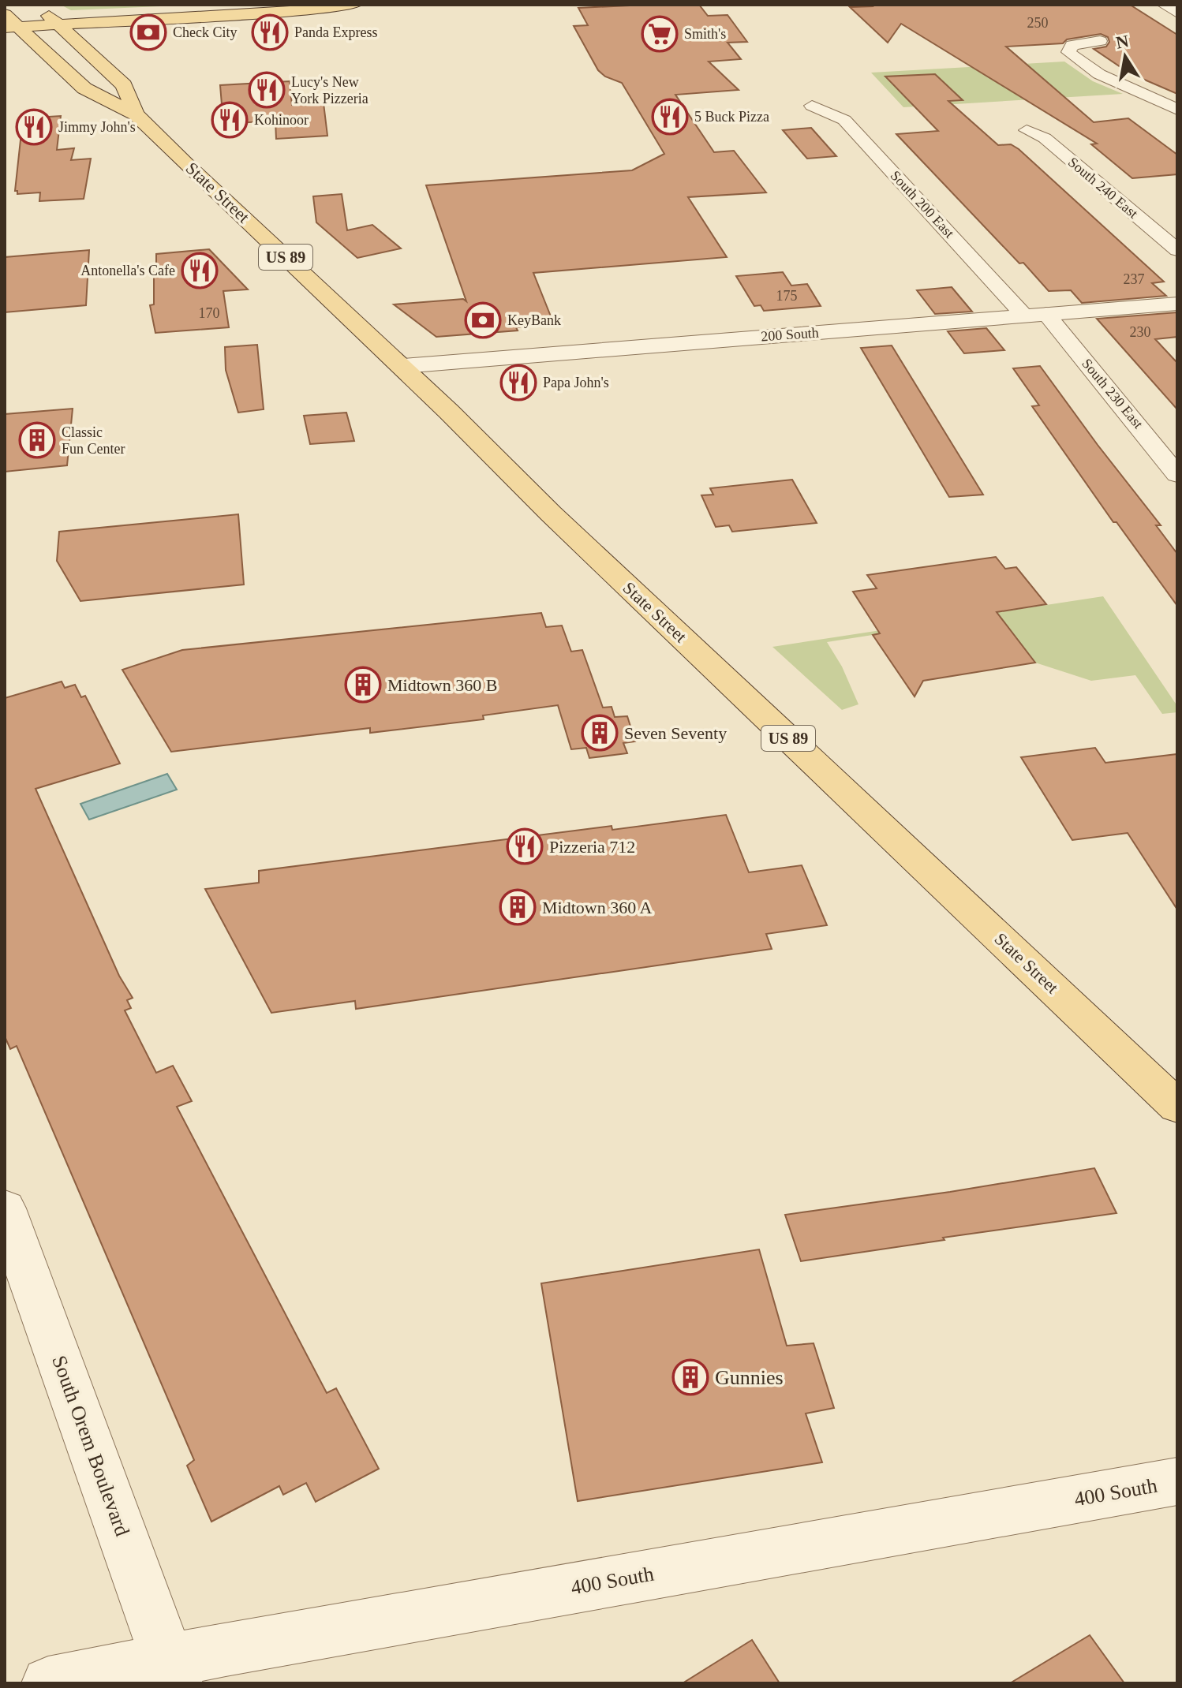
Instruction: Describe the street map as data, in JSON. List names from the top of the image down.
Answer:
{
  "streets": {
    "main road": ["State Street", "US 89"],
    "street": [
      "South 240 East",
      "South 200 East",
      "200 South",
      "South 230 East",
      "South Orem Boulevard",
      "400 South"
    ]
  },
  "crossings": [
    ["State Street", "200 South"],
    ["South 200 East", "200 South"],
    ["South 200 East", "South 230 East"],
    ["200 South", "South 230 East"],
    ["South Orem Boulevard", "400 South"]
  ],
  "places": {
    "bank": ["Check City", "KeyBank"],
    "restaurant": [
      "Panda Express",
      "Lucy's New York Pizzeria",
      "5 Buck Pizza",
      "Kohinoor",
      "Jimmy John's",
      "Antonella's Cafe",
      "Papa John's",
      "Pizzeria 712"
    ],
    "supermarket": ["Smith's"],
    "building": [
      "Classic Fun Center",
      "Midtown 360 B",
      "Seven Seventy",
      "Midtown 360 A",
      "Gunnies"
    ]
  },
  "house_numbers": [
    "250",
    "237",
    "175",
    "170",
    "230"
  ],
  "north": "top"
}
